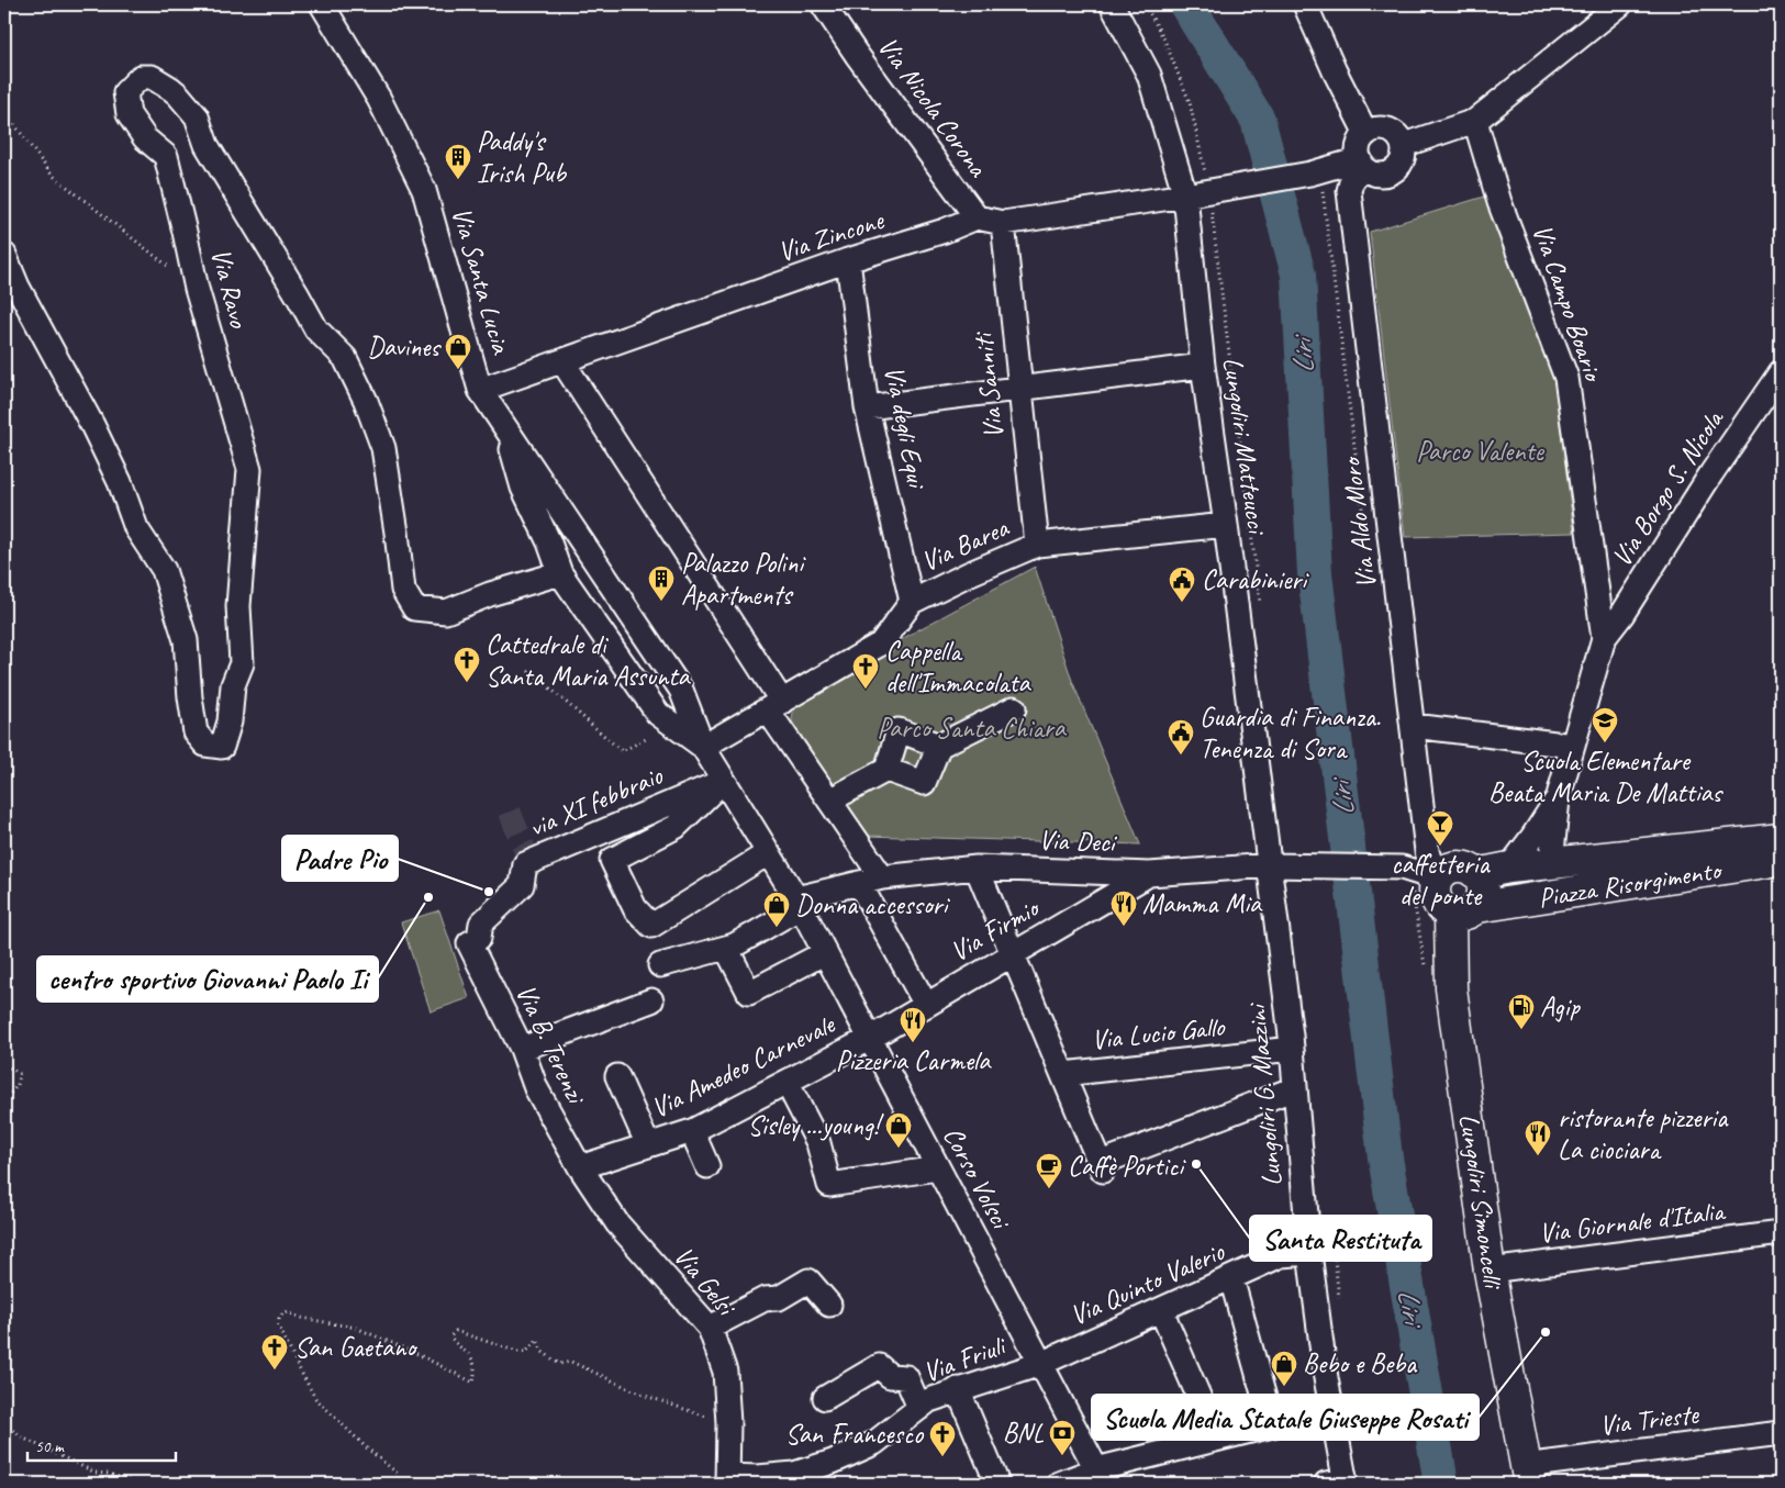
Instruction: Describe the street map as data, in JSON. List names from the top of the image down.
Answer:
{
  "streets": {
    "main road": ["Piazza Risorgimento", "Lungoliri Simoncelli"],
    "street": [
      "Via Nicola Corona",
      "Via Zincone",
      "Via Santa Lucia",
      "Via Ravo",
      "Via Campo Boario",
      "Via Sanniti",
      "Via degli Equi",
      "Lungoliri Matteucci",
      "Via Borgo S. Nicola",
      "Via Aldo Moro",
      "Via Barea",
      "via XI febbraio",
      "Via Deci",
      "Via Firmio",
      "Via Lucio Gallo",
      "Via B. Terenzi",
      "Via Amedeo Carnevale",
      "Lungoliri G. Mazzini",
      "Corso Volsci",
      "Via Giornale d'Italia",
      "Via Gelsi",
      "Via Quinto Valerio",
      "Via Friuli",
      "Via Trieste"
    ]
  },
  "crossings": [
    ["Via Nicola Corona", "Via Zincone"],
    ["Via Zincone", "Via Santa Lucia"],
    ["Via Zincone", "Via degli Equi"],
    ["Via Santa Lucia", "Via Barea"],
    ["Via Santa Lucia", "Corso Volsci"],
    ["Via Campo Boario", "Via Borgo S. Nicola"],
    ["Via Sanniti", "Via Barea"],
    ["Via degli Equi", "Via Barea"],
    ["Lungoliri Matteucci", "Via Barea"],
    ["Lungoliri Matteucci", "Via Deci"],
    ["Lungoliri Matteucci", "Lungoliri G. Mazzini"],
    ["Via Aldo Moro", "Via Deci"],
    ["Via Aldo Moro", "Piazza Risorgimento"],
    ["Via Aldo Moro", "Lungoliri Simoncelli"],
    ["Via Barea", "Corso Volsci"],
    ["via XI febbraio", "Via B. Terenzi"],
    ["via XI febbraio", "Corso Volsci"],
    ["Via Deci", "Piazza Risorgimento"],
    ["Via Deci", "Via Firmio"],
    ["Via Deci", "Lungoliri G. Mazzini"],
    ["Via Deci", "Corso Volsci"],
    ["Via Deci", "Lungoliri Simoncelli"],
    ["Piazza Risorgimento", "Lungoliri Simoncelli"],
    ["Via Firmio", "Via Amedeo Carnevale"],
    ["Via Firmio", "Corso Volsci"],
    ["Via Lucio Gallo", "Lungoliri G. Mazzini"],
    ["Via B. Terenzi", "Via Amedeo Carnevale"],
    ["Via B. Terenzi", "Via Gelsi"],
    ["Via Amedeo Carnevale", "Corso Volsci"],
    ["Lungoliri G. Mazzini", "Via Quinto Valerio"],
    ["Corso Volsci", "Via Quinto Valerio"],
    ["Corso Volsci", "Via Friuli"],
    ["Lungoliri Simoncelli", "Via Giornale d'Italia"],
    ["Lungoliri Simoncelli", "Via Trieste"],
    ["Via Gelsi", "Via Friuli"],
    ["Via Quinto Valerio", "Via Friuli"]
  ],
  "water": ["Liri"],
  "parks": ["Parco Valente", "Parco Santa Chiara"],
  "places": {
    "building": ["Paddy's Irish Pub", "Palazzo Polini Apartments"],
    "shop": [
      "Davines",
      "Donna accessori",
      "Sisley ...young!",
      "Bebo e Beba"
    ],
    "public building": ["Carabinieri", "Guardia di Finanza. Tenenza di Sora"],
    "church": [
      "Cattedrale di Santa Maria Assunta",
      "Cappella dell'Immacolata",
      "San Gaetano",
      "San Francesco"
    ],
    "school or university": ["Scuola Elementare Beata Maria De Mattias"],
    "bar": ["caffetteria del ponte"],
    "other": [
      "Padre Pio",
      "centro sportivo Giovanni Paolo Ii",
      "Santa Restituta",
      "Scuola Media Statale Giuseppe Rosati"
    ],
    "restaurant": ["Mamma Mia", "Pizzeria Carmela", "ristorante pizzeria La ciociara"],
    "fuel station": ["Agip"],
    "cafe": ["Caffè Portici"],
    "bank": ["BNL"]
  },
  "scale_bar": "50 m"
}
